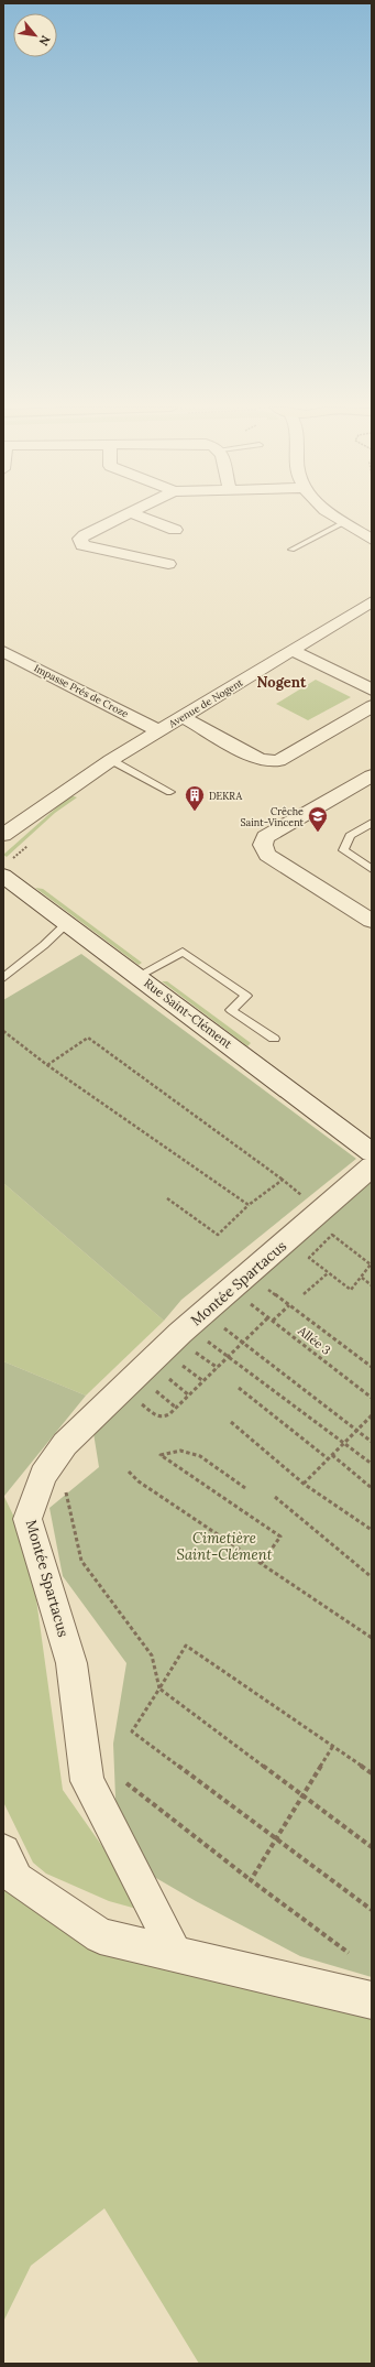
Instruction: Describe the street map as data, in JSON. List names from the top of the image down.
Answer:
{
  "streets": {
    "street": [
      "Impasse Prés de Croze",
      "Avenue de Nogent",
      "Rue Saint-Clément",
      "Montée Spartacus"
    ],
    "path": ["Allée 3"]
  },
  "crossings": [
    ["Impasse Prés de Croze", "Avenue de Nogent"]
  ],
  "districts": ["Nogent"],
  "parks": ["Cimetière Saint-Clément"],
  "places": {
    "building": ["DEKRA"],
    "school or university": ["Crêche Saint-Vincent"]
  },
  "north": "bottom right"
}
